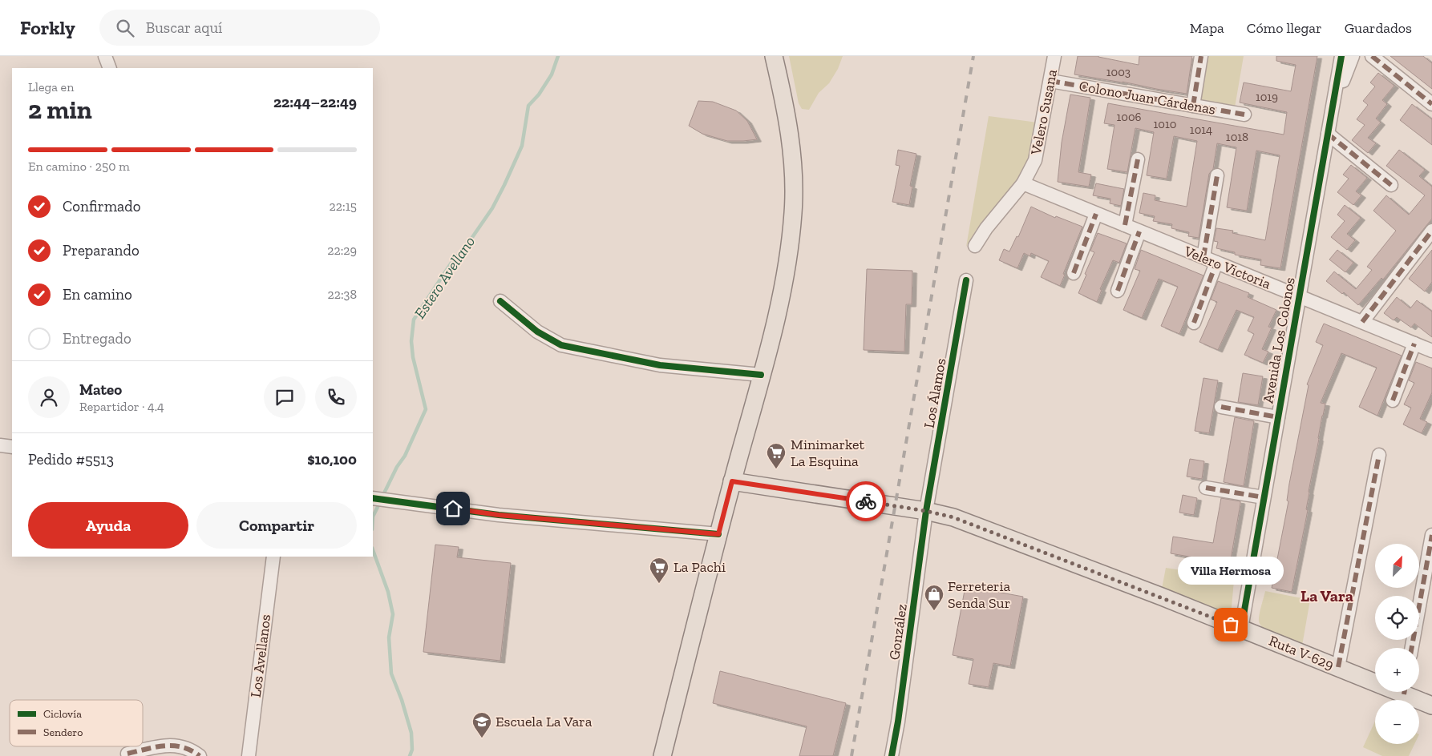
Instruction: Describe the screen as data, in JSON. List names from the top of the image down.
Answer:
{
  "streets": {
    "main road": ["Ruta V-629"],
    "street": [
      "Colono Juan Cárdenas",
      "Velero Susana",
      "Velero Victoria",
      "Avenida Los Colonos",
      "Los Álamos",
      "González",
      "Los Avellanos"
    ]
  },
  "crossings": [
    ["Colono Juan Cárdenas", "Velero Susana"],
    ["Velero Susana", "Velero Victoria"],
    ["Velero Victoria", "Avenida Los Colonos"],
    ["Avenida Los Colonos", "Ruta V-629"],
    ["Los Álamos", "González"],
    ["Los Álamos", "Ruta V-629"],
    ["González", "Ruta V-629"]
  ],
  "districts": ["La Vara"],
  "water": ["Estero Avellano"],
  "places": {
    "supermarket": ["Minimarket La Esquina", "La Pachi"],
    "shop": ["Ferreteria Senda Sur"],
    "other": ["Villa Hermosa"],
    "school or university": ["Escuela La Vara"]
  },
  "house_numbers": [
    "1003",
    "1019",
    "1006",
    "1010",
    "1014",
    "1018"
  ],
  "legend": ["Ciclovía", "Sendero"],
  "north": "top right",
  "page": {
    "header": "Forkly",
    "search": "Buscar aquí",
    "nav": ["Mapa", "Cómo llegar", "Guardados"],
    "heading": ["2 min", "Llega en", "22:44–22:49"],
    "panel": [
      "Mateo",
      "Repartidor · 4.4",
      "Pedido #5513",
      "$10,100"
    ],
    "bar": "En camino · 250 m",
    "list": [
      ["Confirmado", "22:15"],
      ["Preparando", "22:29"],
      ["En camino", "22:38"],
      "Entregado"
    ],
    "buttons": ["Ayuda", "Compartir"],
    "map_buttons": ["+", "−"],
    "bubble": "Villa Hermosa"
  }
}
